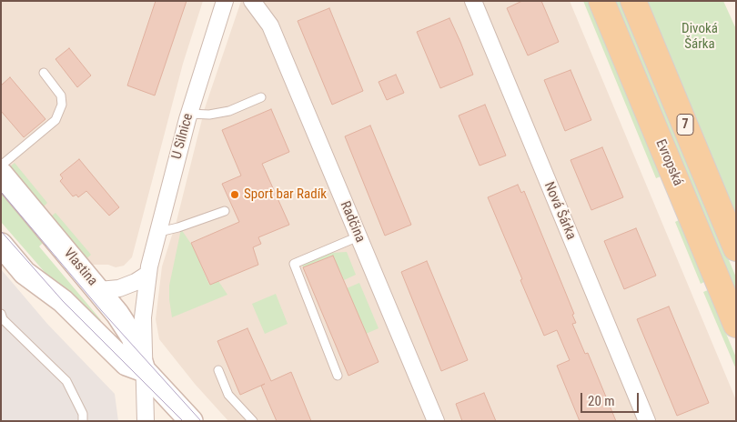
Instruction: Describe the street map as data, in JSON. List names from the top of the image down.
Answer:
{
  "streets": {
    "main road": ["7", "Evropská"],
    "street": [
      "U Silnice",
      "Nová Šárka",
      "Radčina",
      "Vlastina"
    ]
  },
  "crossings": [
    ["U Silnice", "Vlastina"]
  ],
  "parks": ["Divoká Šárka"],
  "places": ["Sport bar Radík"],
  "scale_bar": "20 m"
}
